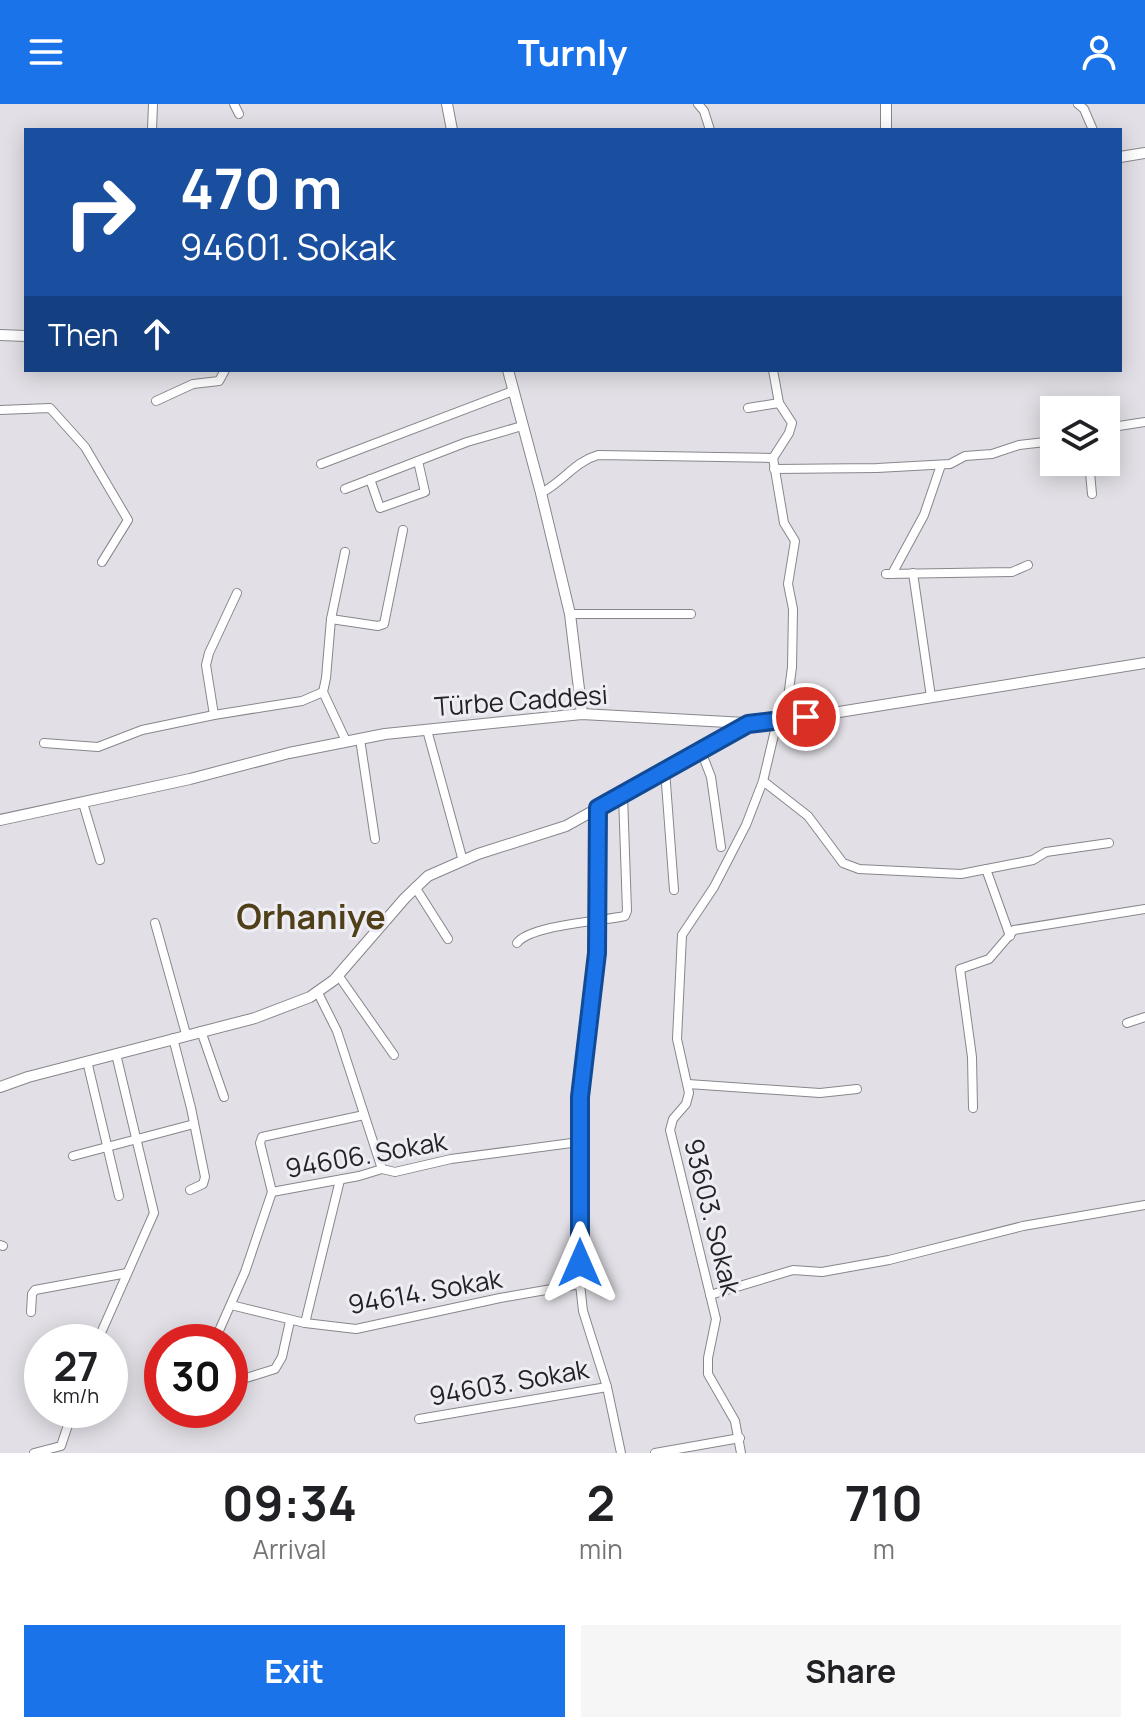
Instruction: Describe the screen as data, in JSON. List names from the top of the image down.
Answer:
{
  "streets": {
    "street": [
      "Türbe Caddesi",
      "94606. Sokak",
      "93603. Sokak",
      "94614. Sokak",
      "94603. Sokak"
    ]
  },
  "crossings": [
    ["94606. Sokak", "94614. Sokak"],
    ["94606. Sokak", "94603. Sokak"],
    ["94614. Sokak", "94603. Sokak"]
  ],
  "districts": ["Orhaniye"],
  "page": {
    "header": "Turnly",
    "turn": ["470 m", "94601. Sokak"],
    "then": "Then",
    "speed": "27 km/h",
    "limit": "30",
    "eta": [
      "09:34",
      "Arrival",
      "2",
      "min",
      "710",
      "m"
    ],
    "buttons": ["Exit", "Share"]
  }
}
